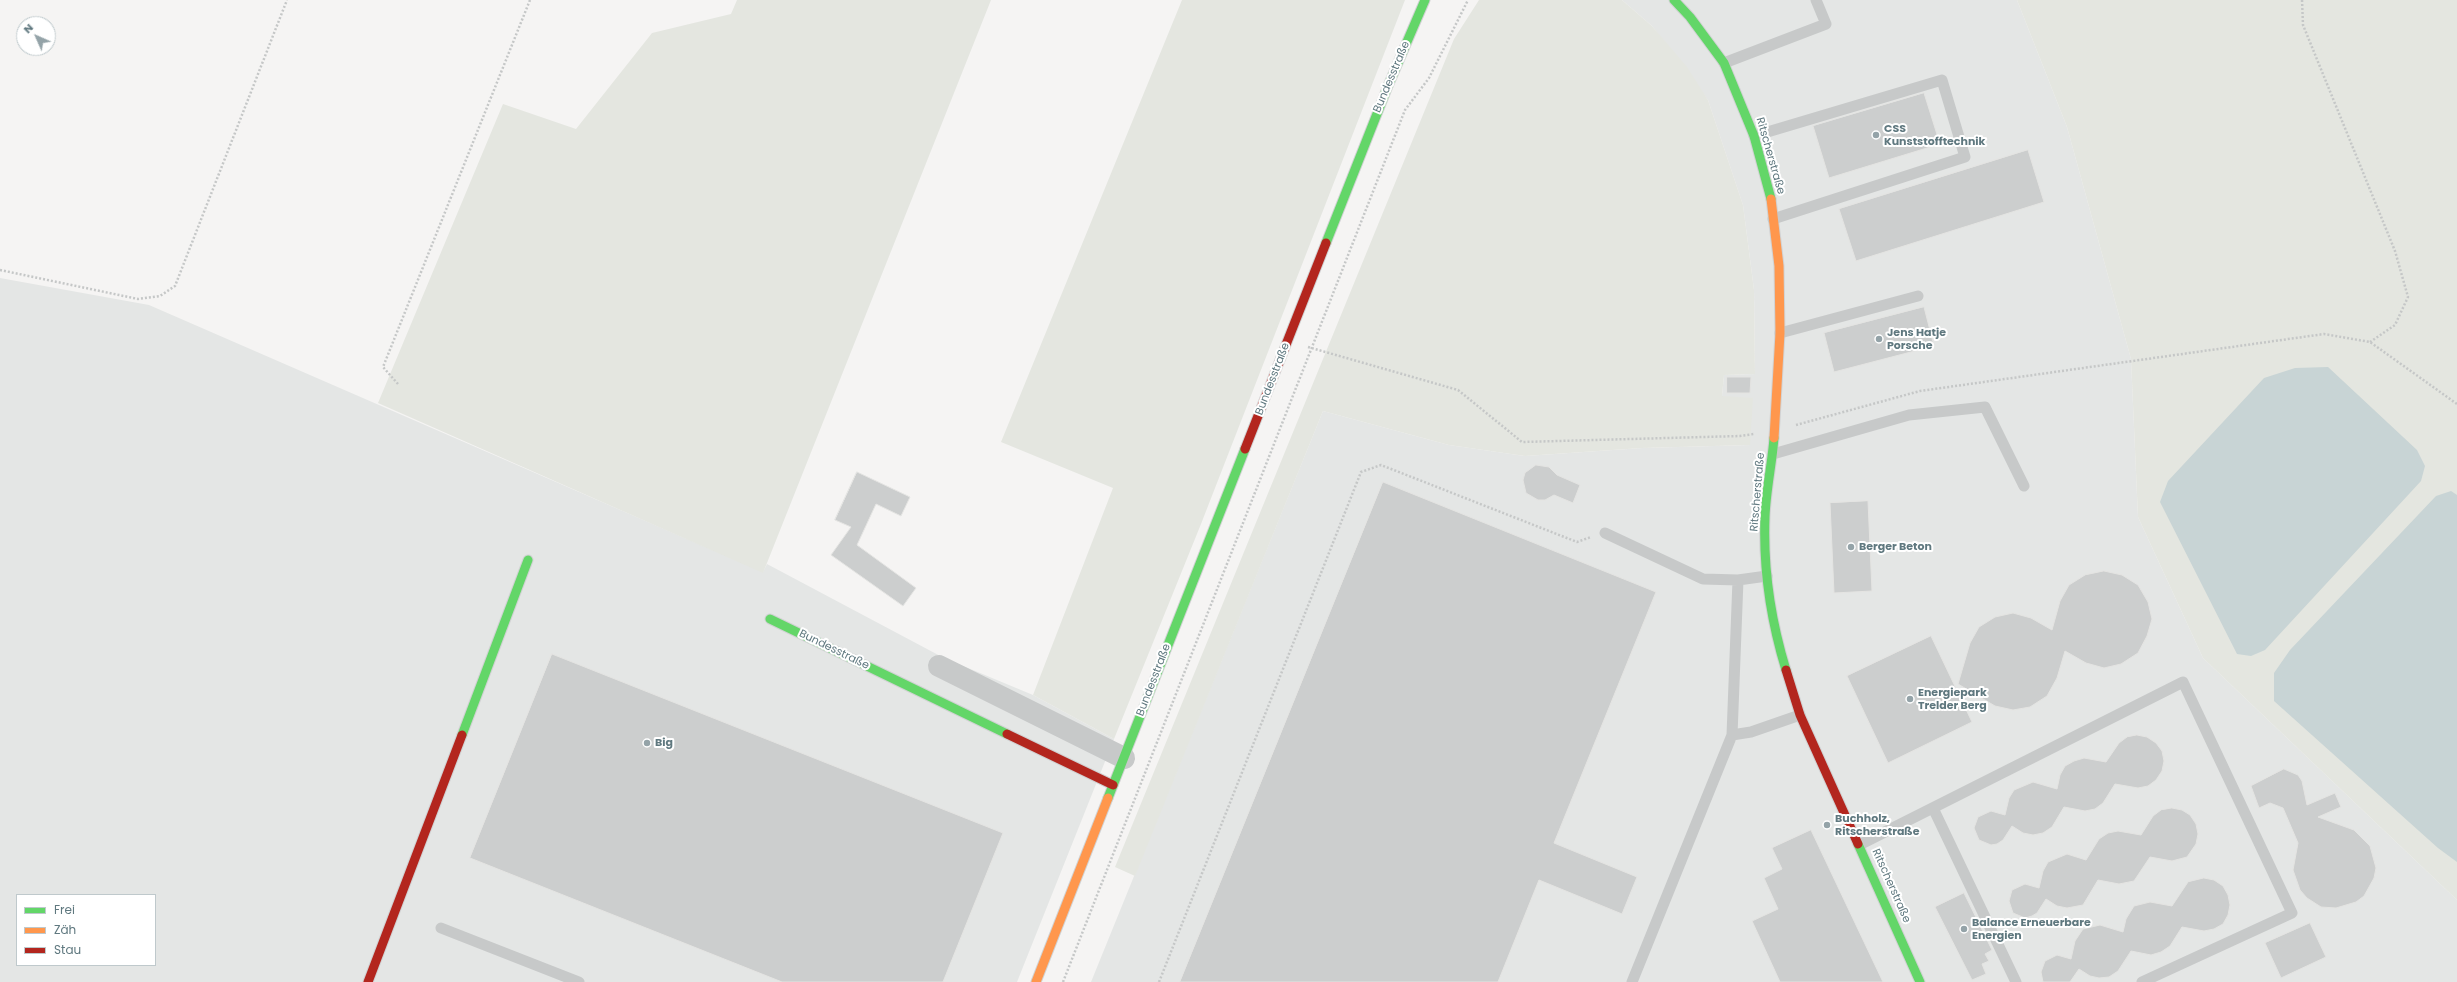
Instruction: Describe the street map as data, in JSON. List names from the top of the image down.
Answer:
{
  "streets": {
    "street": ["Bundesstraße", "Ritscherstraße"]
  },
  "places": [
    "CSS Kunststofftechnik",
    "Jens Hatje Porsche",
    "Berger Beton",
    "Energiepark Trelder Berg",
    "Big",
    "Buchholz, Ritscherstraße",
    "Balance Erneuerbare Energien"
  ],
  "legend": ["Frei", "Zäh", "Stau"],
  "north": "top left"
}
